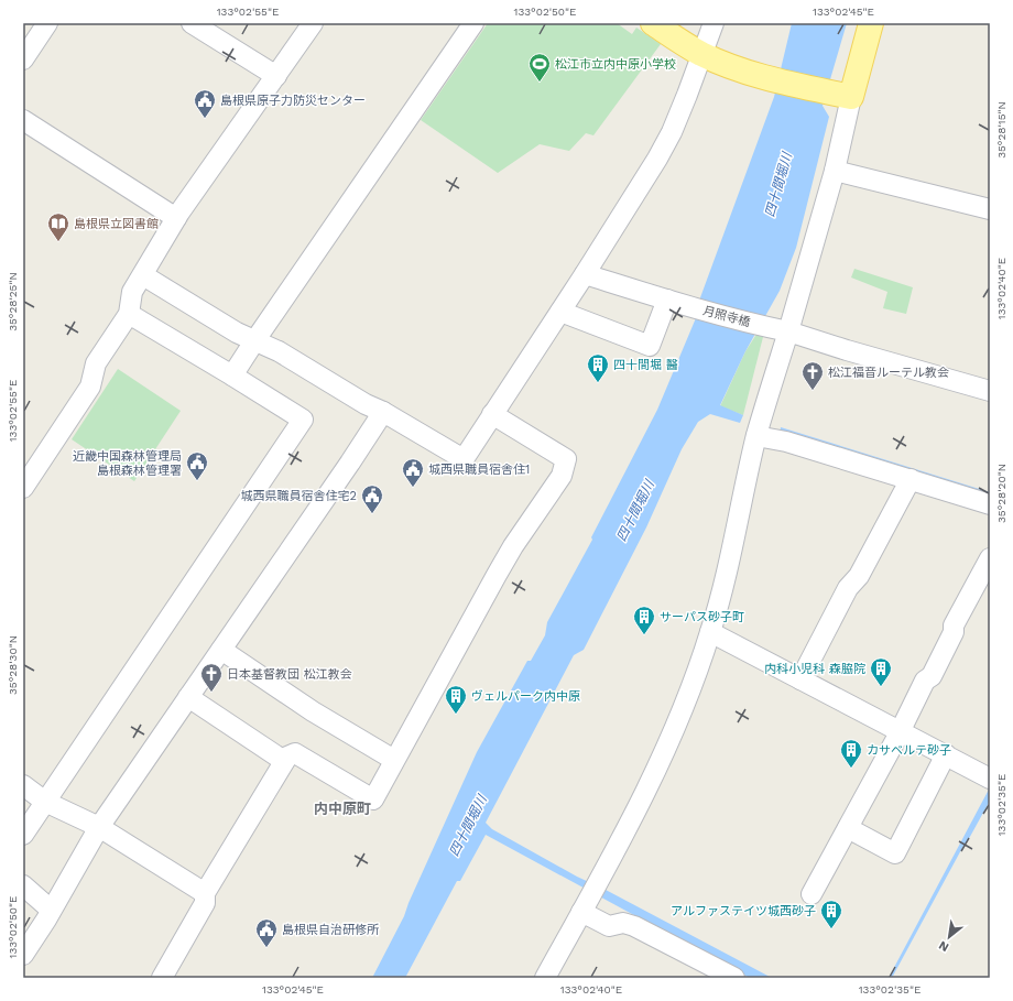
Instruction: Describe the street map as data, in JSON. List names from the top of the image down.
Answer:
{
  "streets": {
    "street": ["月照寺橋"]
  },
  "districts": ["内中原町"],
  "water": ["四十間堀川"],
  "places": {
    "sports": ["松江市立内中原小学校"],
    "public building": [
      "島根県原子力防災センター",
      "近畿中国森林管理局 島根森林管理署",
      "城西県職員宿舎住1",
      "城西県職員宿舎住宅2",
      "島根県自治研修所"
    ],
    "library": ["島根県立図書館"],
    "building": [
      "四十間堀 醫",
      "サーパス砂子町",
      "内科小児科 森脇院",
      "ヴェルパーク内中原",
      "カサベルテ砂子",
      "アルファステイツ城西砂子"
    ],
    "church": ["松江福音ルーテル教会", "日本基督教団 松江教会"]
  },
  "north": "bottom left",
  "coordinates": [
    "133°02'55\"E",
    "133°02'50\"E",
    "133°02'45\"E",
    "35°28'15\"N",
    "133°02'40\"E",
    "35°28'25\"N",
    "35°28'20\"N",
    "35°28'30\"N",
    "133°02'35\"E"
  ]
}
